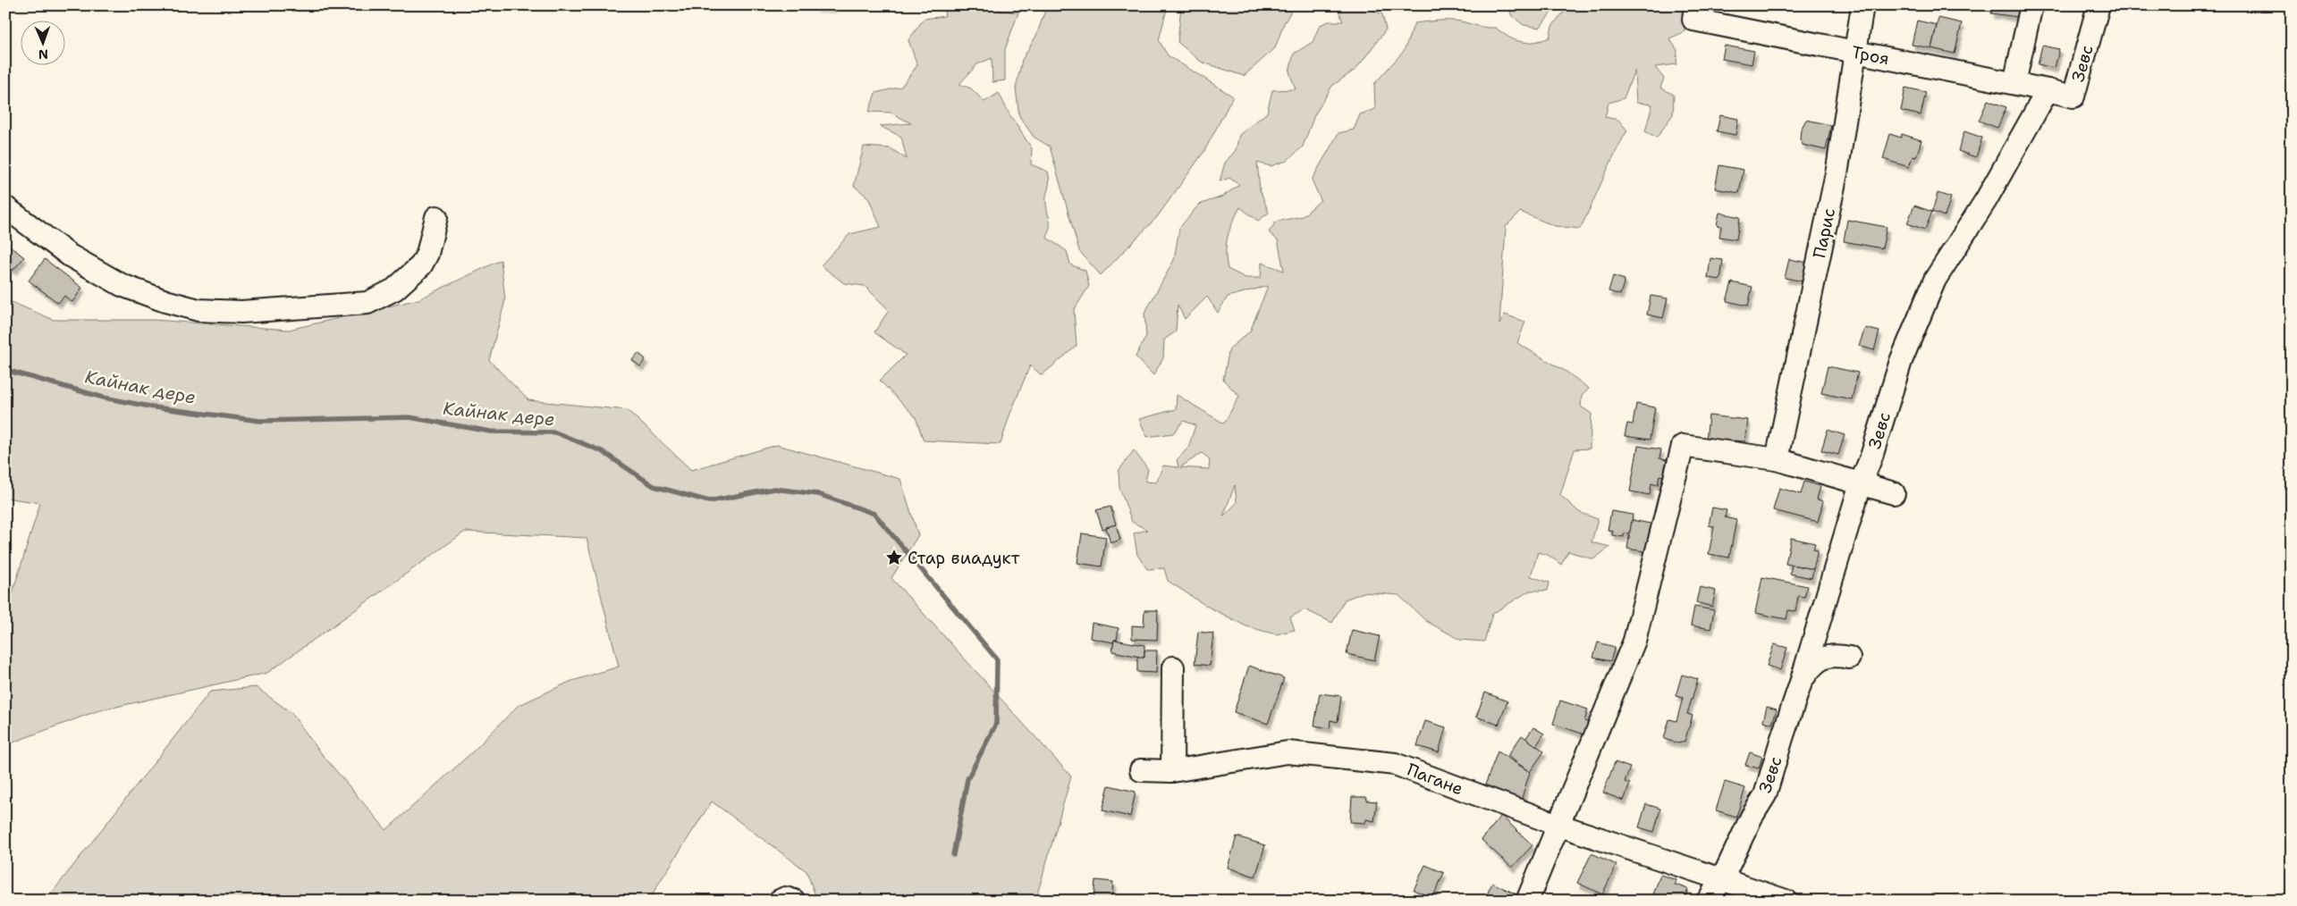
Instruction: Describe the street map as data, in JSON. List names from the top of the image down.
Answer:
{
  "streets": {
    "street": [
      "Троя",
      "Зевс",
      "Парис",
      "Пагане"
    ]
  },
  "crossings": [
    ["Троя", "Зевс"],
    ["Троя", "Парис"],
    ["Зевс", "Пагане"]
  ],
  "water": ["Кайнак дере"],
  "places": {
    "place": ["Стар виадукт"]
  },
  "north": "bottom"
}
